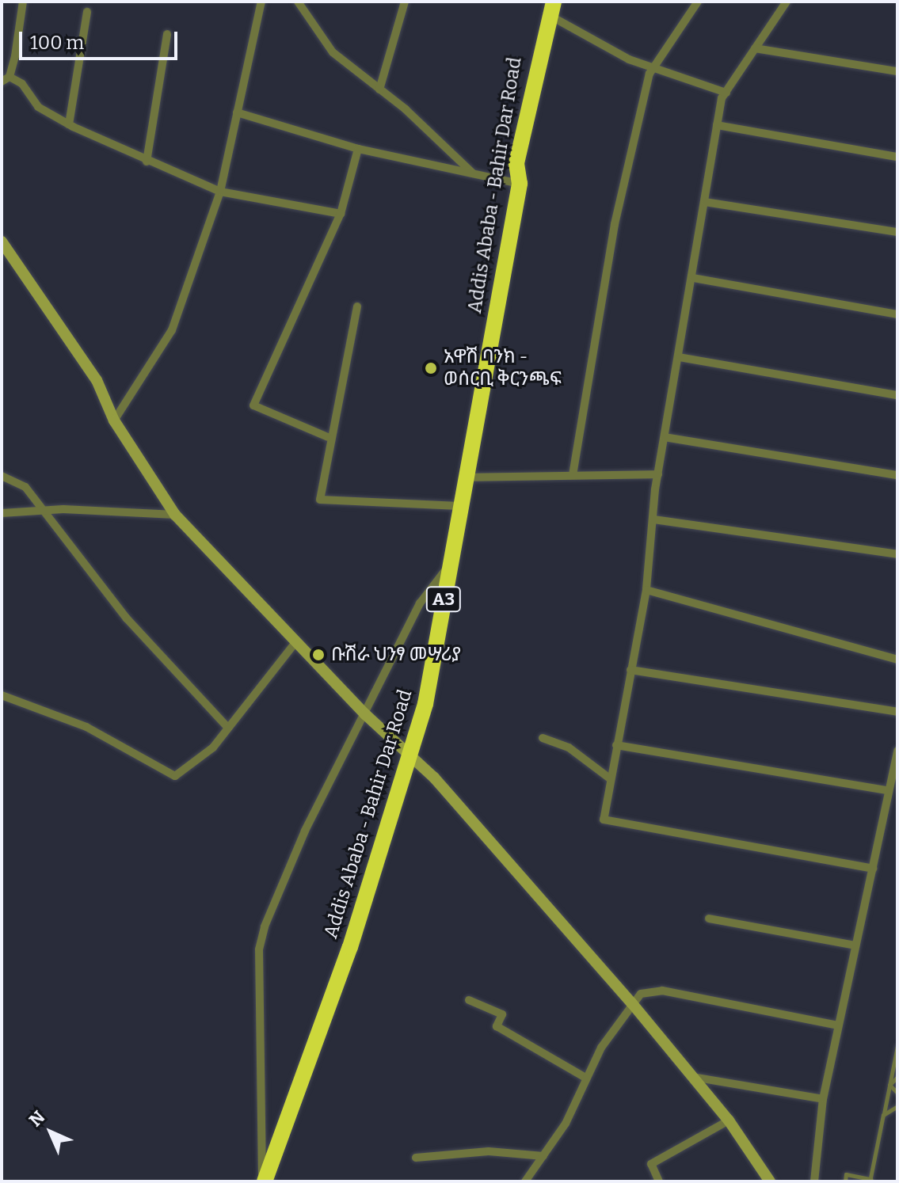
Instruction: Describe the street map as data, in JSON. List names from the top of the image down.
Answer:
{
  "streets": {
    "highway": ["Addis Ababa - Bahir Dar Road", "A3"]
  },
  "places": ["አዋሽ ባንክ - ወሰርቢ ቅርንጫፍ", "ቡሽራ ህንፃ መሣሪያ"],
  "scale_bar": "100 m",
  "north": "top left"
}
